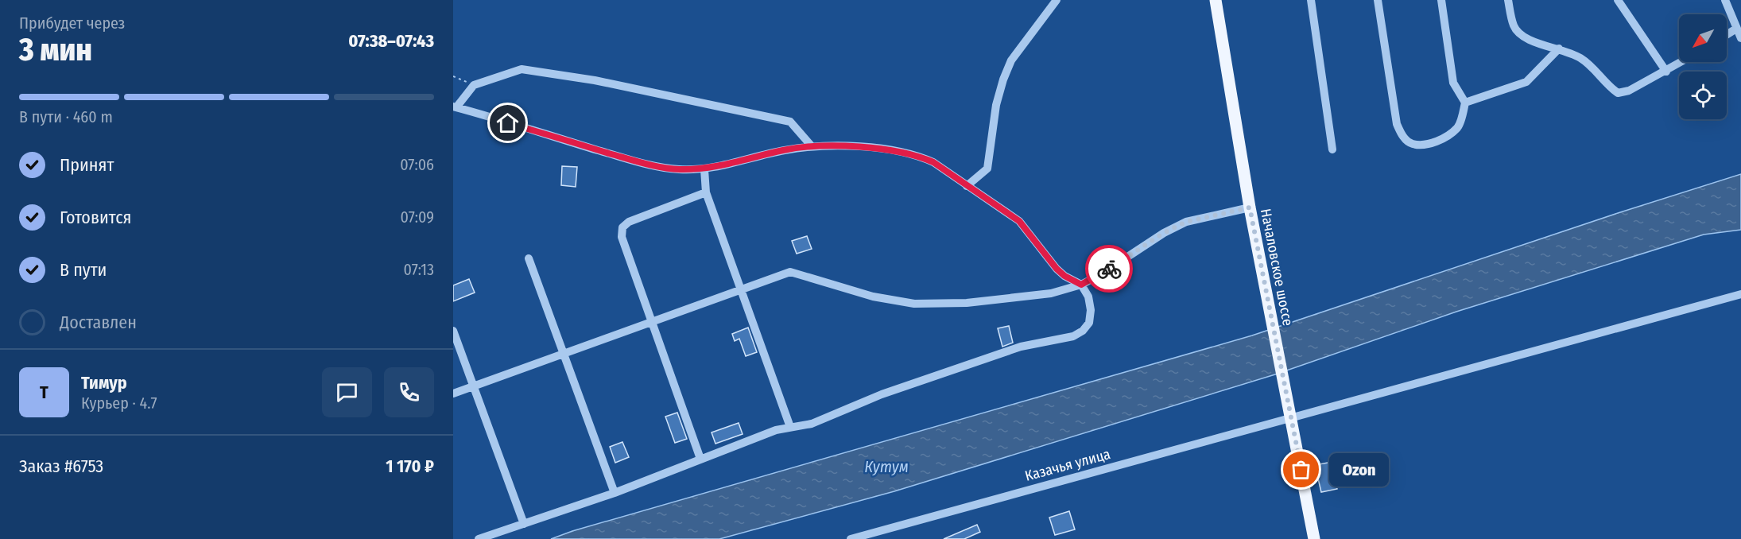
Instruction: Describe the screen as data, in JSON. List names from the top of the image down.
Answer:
{
  "streets": {
    "main road": ["Началовское шоссе"],
    "street": ["Казачья улица"]
  },
  "crossings": [
    ["Началовское шоссе", "Казачья улица"]
  ],
  "water": ["Кутум"],
  "places": ["Ozon"],
  "north": "bottom left",
  "page": {
    "heading": ["3 мин", "Прибудет через", "07:38–07:43"],
    "panel": [
      "Тимур",
      "Курьер · 4.7",
      "Заказ #6753",
      "1 170 ₽"
    ],
    "bar": "В пути · 460 m",
    "list": [
      ["Принят", "07:06"],
      ["Готовится", "07:09"],
      ["В пути", "07:13"],
      "Доставлен"
    ],
    "round": "Т",
    "bubble": "Ozon"
  }
}
